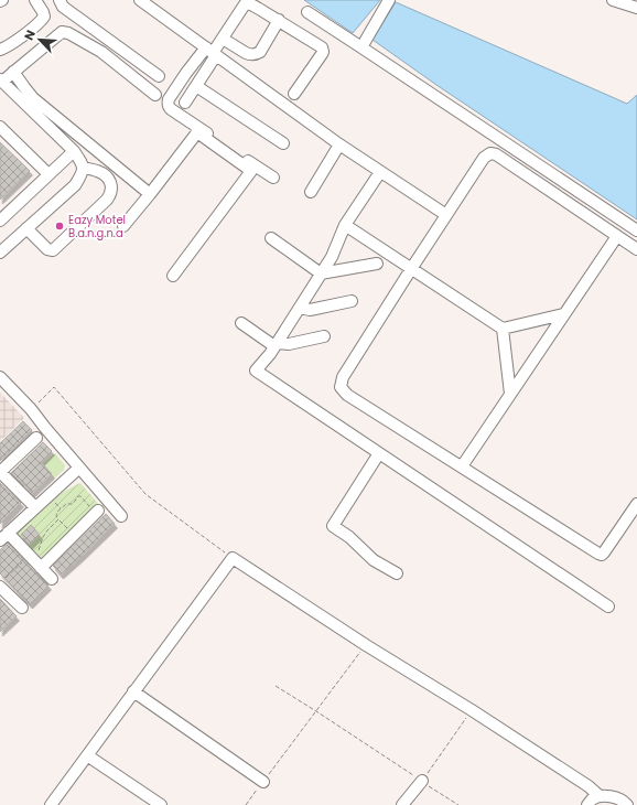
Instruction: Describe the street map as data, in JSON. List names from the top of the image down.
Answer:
{
  "places": ["Eazy Motel B.a.n.g.n.a"],
  "north": "top left"
}
